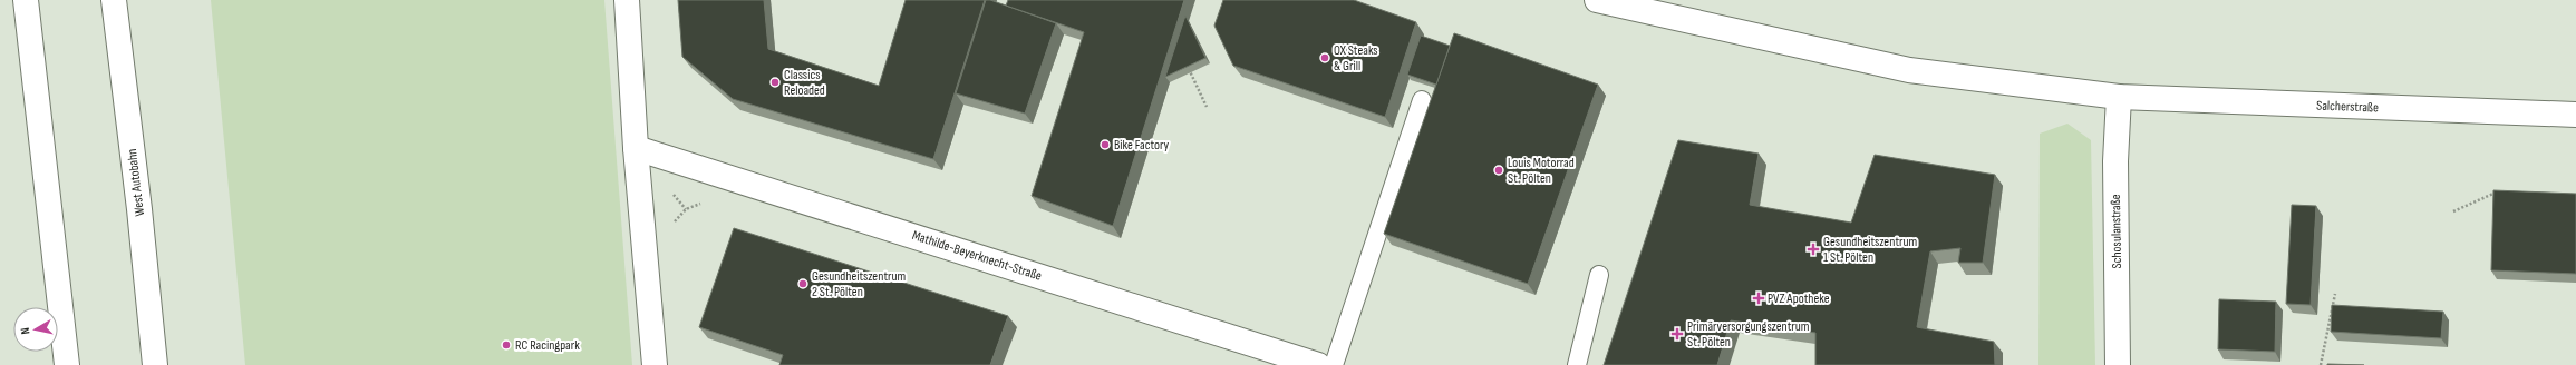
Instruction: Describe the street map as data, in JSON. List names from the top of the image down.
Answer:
{
  "streets": {
    "main road": [
      "Salcherstraße",
      "West Autobahn",
      "Schosulanstraße",
      "Mathilde-Beyerknecht-Straße"
    ]
  },
  "crossings": [
    ["Salcherstraße", "Schosulanstraße"]
  ],
  "places": {
    "other": [
      "OX Steaks & Grill",
      "Classics Reloaded",
      "Bike Factory",
      "Louis Motorrad St. Pölten",
      "Gesundheitszentrum 2 St. Pölten",
      "RC Racingpark"
    ],
    "health": ["Gesundheitszentrum 1 St. Pölten", "PVZ Apotheke", "Primärversorgungszentrum St. Pölten"]
  },
  "north": "left"
}
